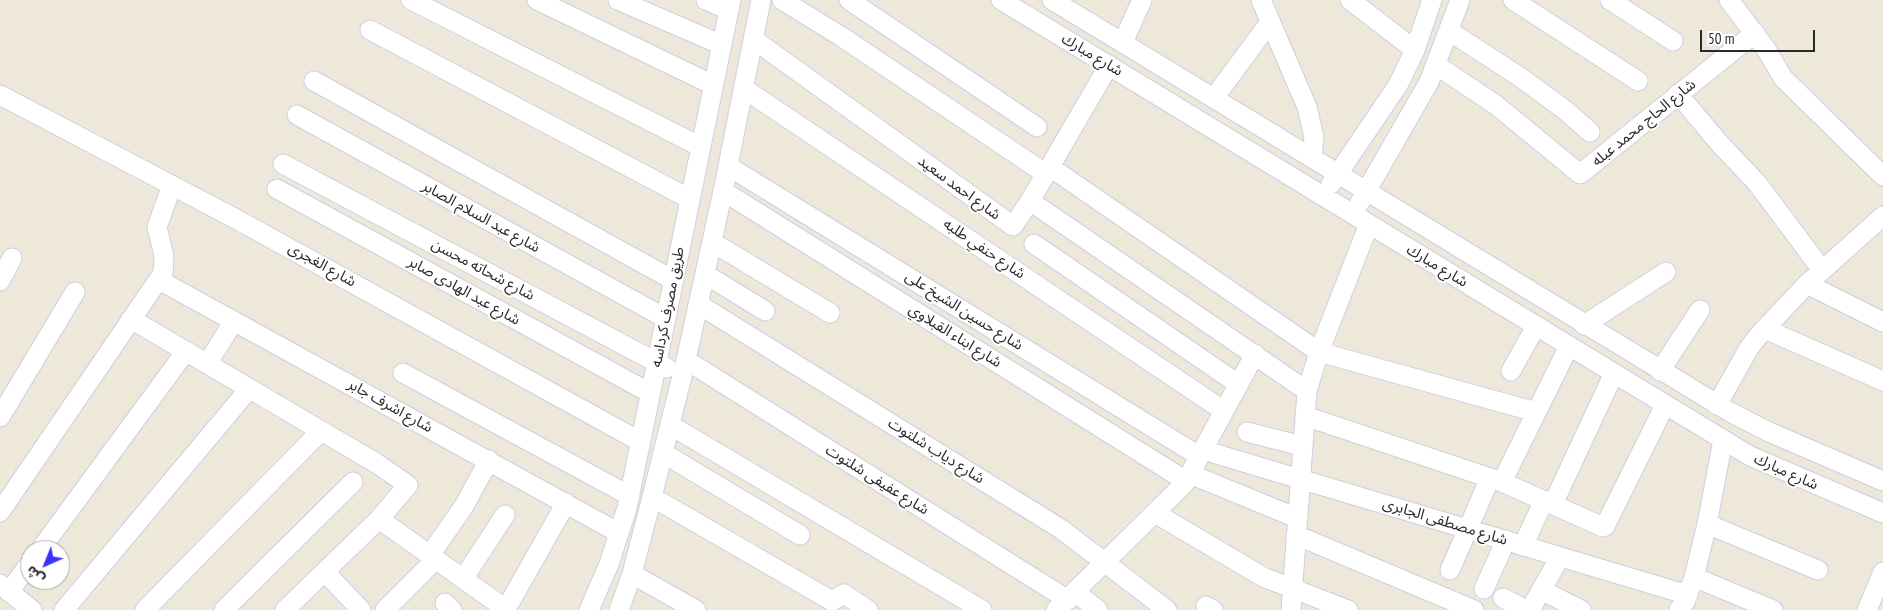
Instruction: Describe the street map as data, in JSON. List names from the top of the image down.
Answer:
{
  "streets": {
    "street": [
      "شارع مبارك",
      "شارع الحاج محمد عبله",
      "شارع احمد سعيد",
      "شارع عبد السلام الصابر",
      "شارع حنفي طلبه",
      "شارع الغجرى",
      "شارع شحاته محسن",
      "شارع عبد الهادى صابر",
      "طريق مصرف كرداسه",
      "شارع حسين الشيخ على",
      "شارع ابناء القبلاوي",
      "شارع اشرف جابر",
      "شارع دياب شلتوت",
      "شارع عفيفى شلتوت",
      "شارع مصطفى الجابرى"
    ]
  },
  "crossings": [
    ["شارع مبارك", "شارع احمد سعيد"],
    ["شارع احمد سعيد", "طريق مصرف كرداسه"],
    ["شارع عبد السلام الصابر", "طريق مصرف كرداسه"],
    ["شارع حنفي طلبه", "طريق مصرف كرداسه"],
    ["شارع الغجرى", "طريق مصرف كرداسه"],
    ["شارع شحاته محسن", "طريق مصرف كرداسه"],
    ["شارع شحاته محسن", "شارع عفيفى شلتوت"],
    ["شارع عبد الهادى صابر", "طريق مصرف كرداسه"],
    ["طريق مصرف كرداسه", "شارع حسين الشيخ على"],
    ["طريق مصرف كرداسه", "شارع ابناء القبلاوي"],
    ["طريق مصرف كرداسه", "شارع اشرف جابر"],
    ["طريق مصرف كرداسه", "شارع دياب شلتوت"],
    ["طريق مصرف كرداسه", "شارع عفيفى شلتوت"],
    ["شارع حسين الشيخ على", "شارع مصطفى الجابرى"]
  ],
  "scale_bar": "50 m",
  "north": "bottom left"
}
